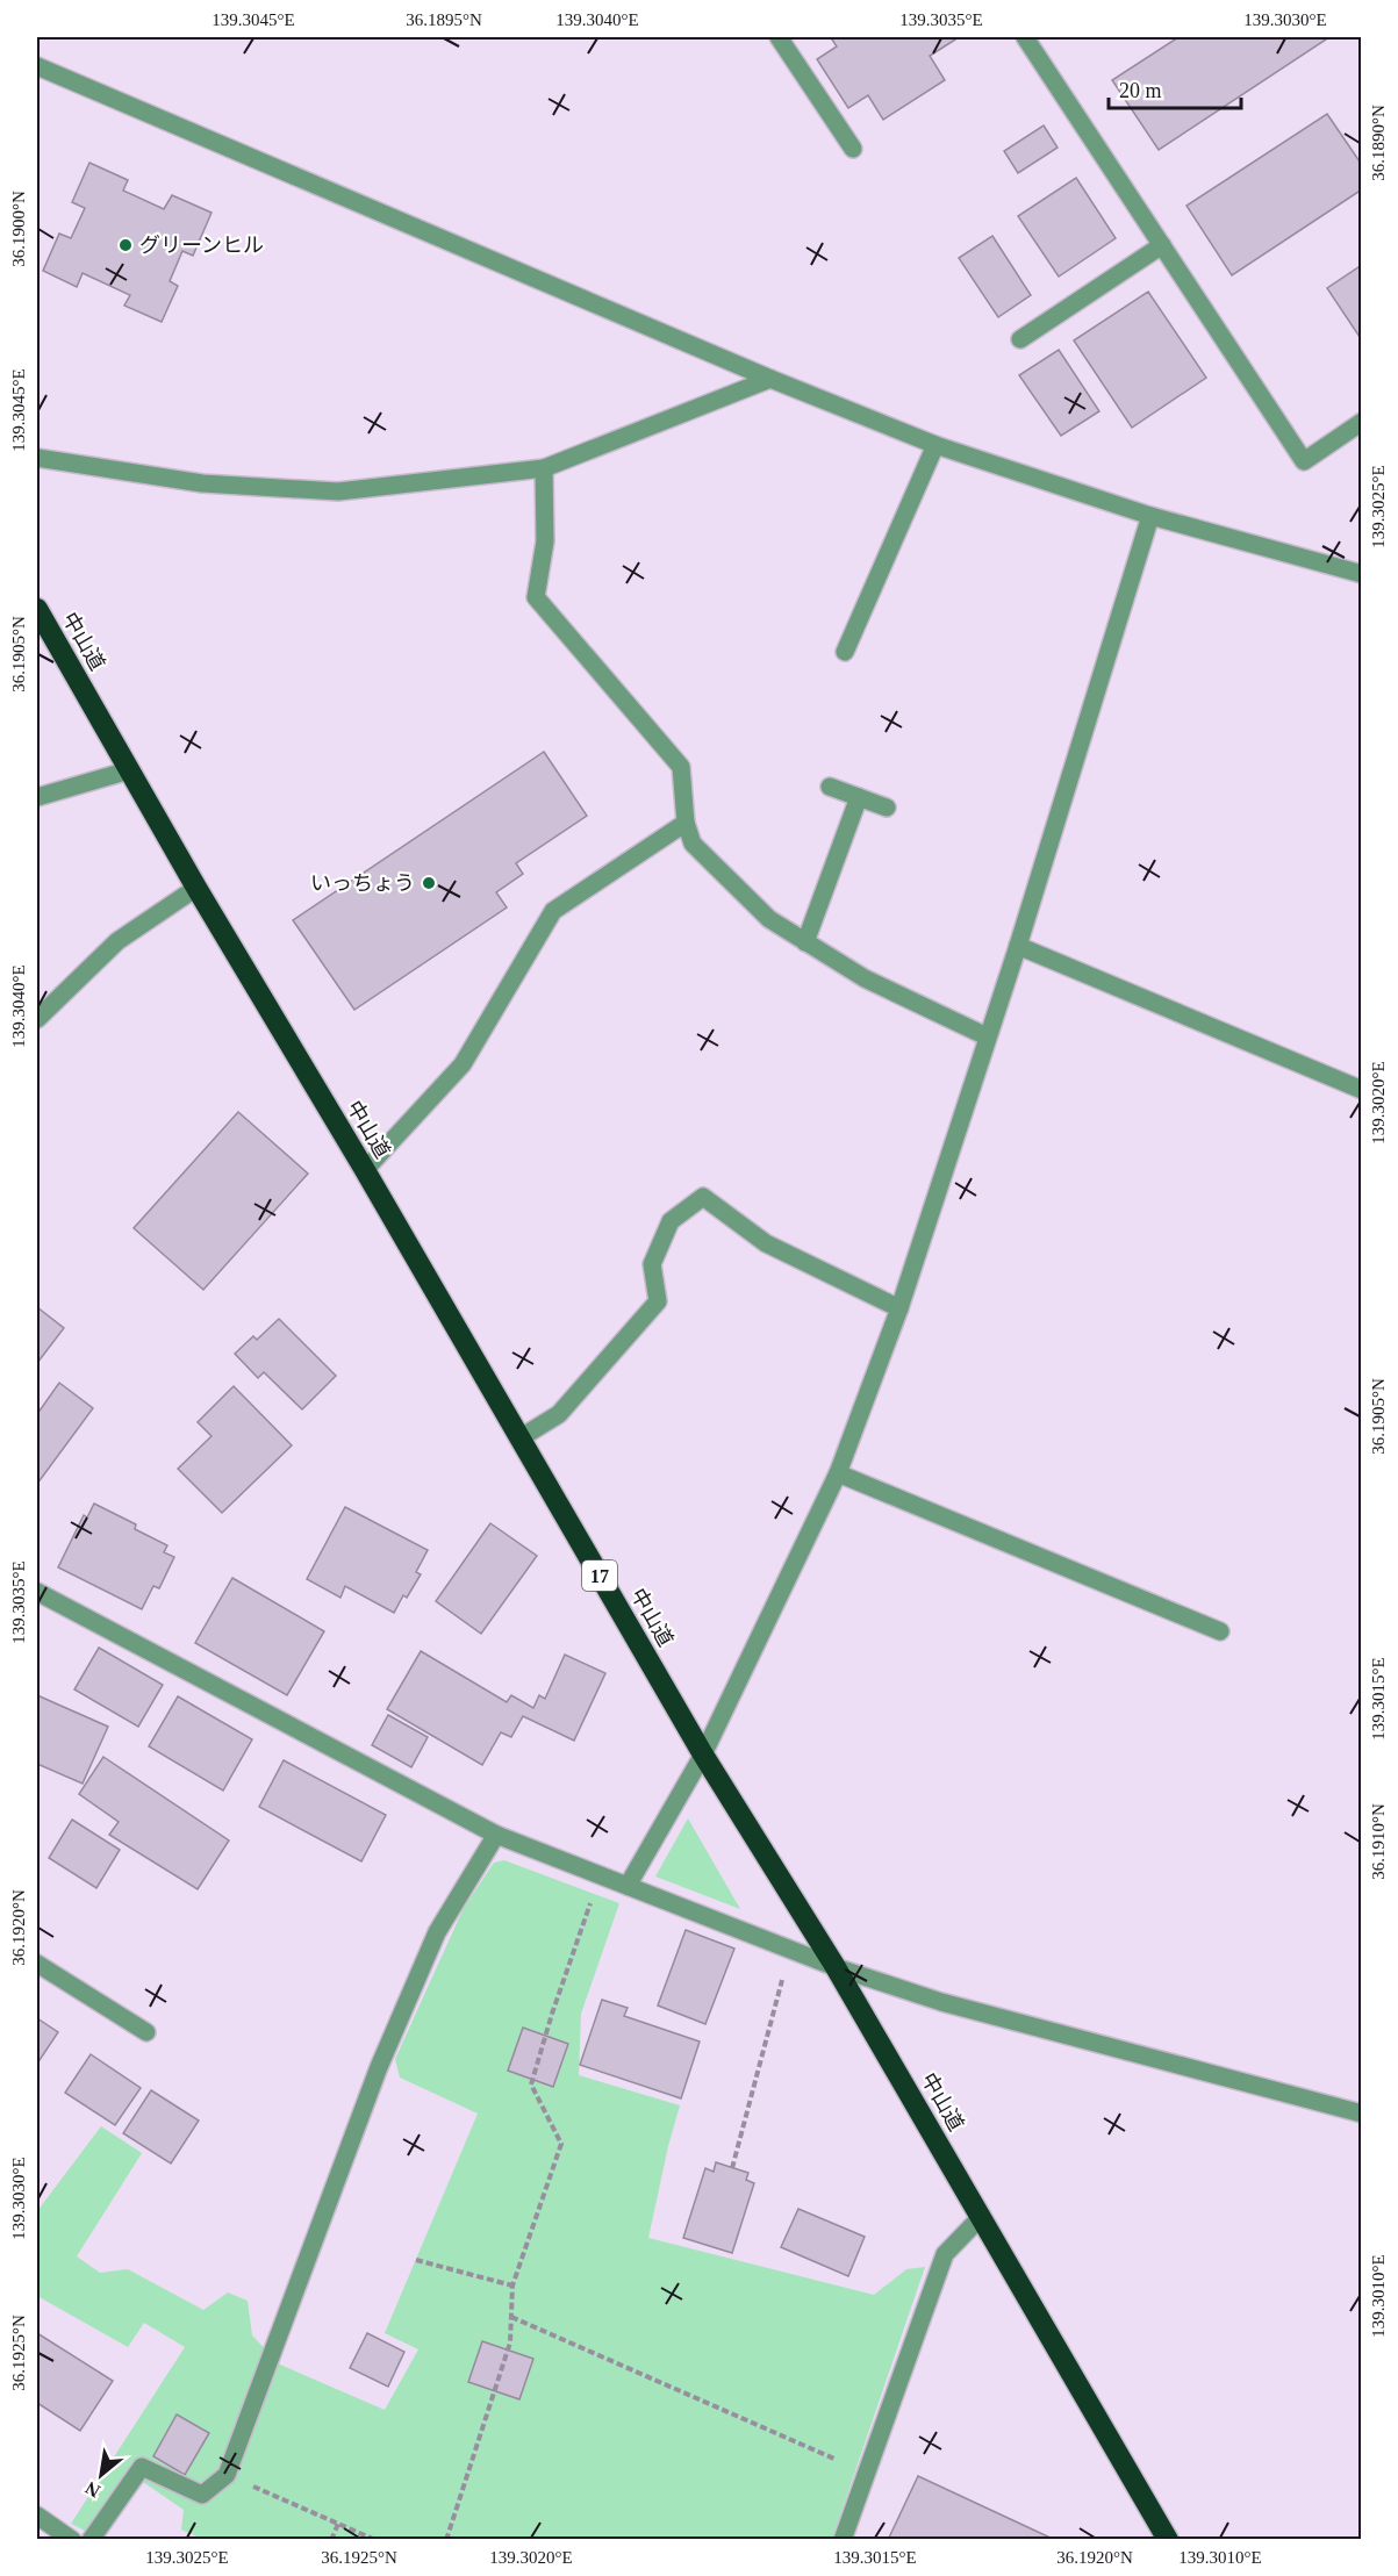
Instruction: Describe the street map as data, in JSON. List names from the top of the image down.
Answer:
{
  "streets": {
    "highway": ["中山道", "17"]
  },
  "places": ["グリーンヒル", "いっちょう"],
  "scale_bar": "20 m",
  "north": "bottom left",
  "coordinates": [
    "139.3045°E",
    "36.1895°N",
    "139.3040°E",
    "139.3035°E",
    "139.3030°E",
    "36.1890°N",
    "36.1900°N",
    "139.3025°E",
    "36.1905°N",
    "139.3020°E",
    "139.3015°E",
    "36.1910°N",
    "36.1920°N",
    "139.3010°E",
    "36.1925°N"
  ]
}
